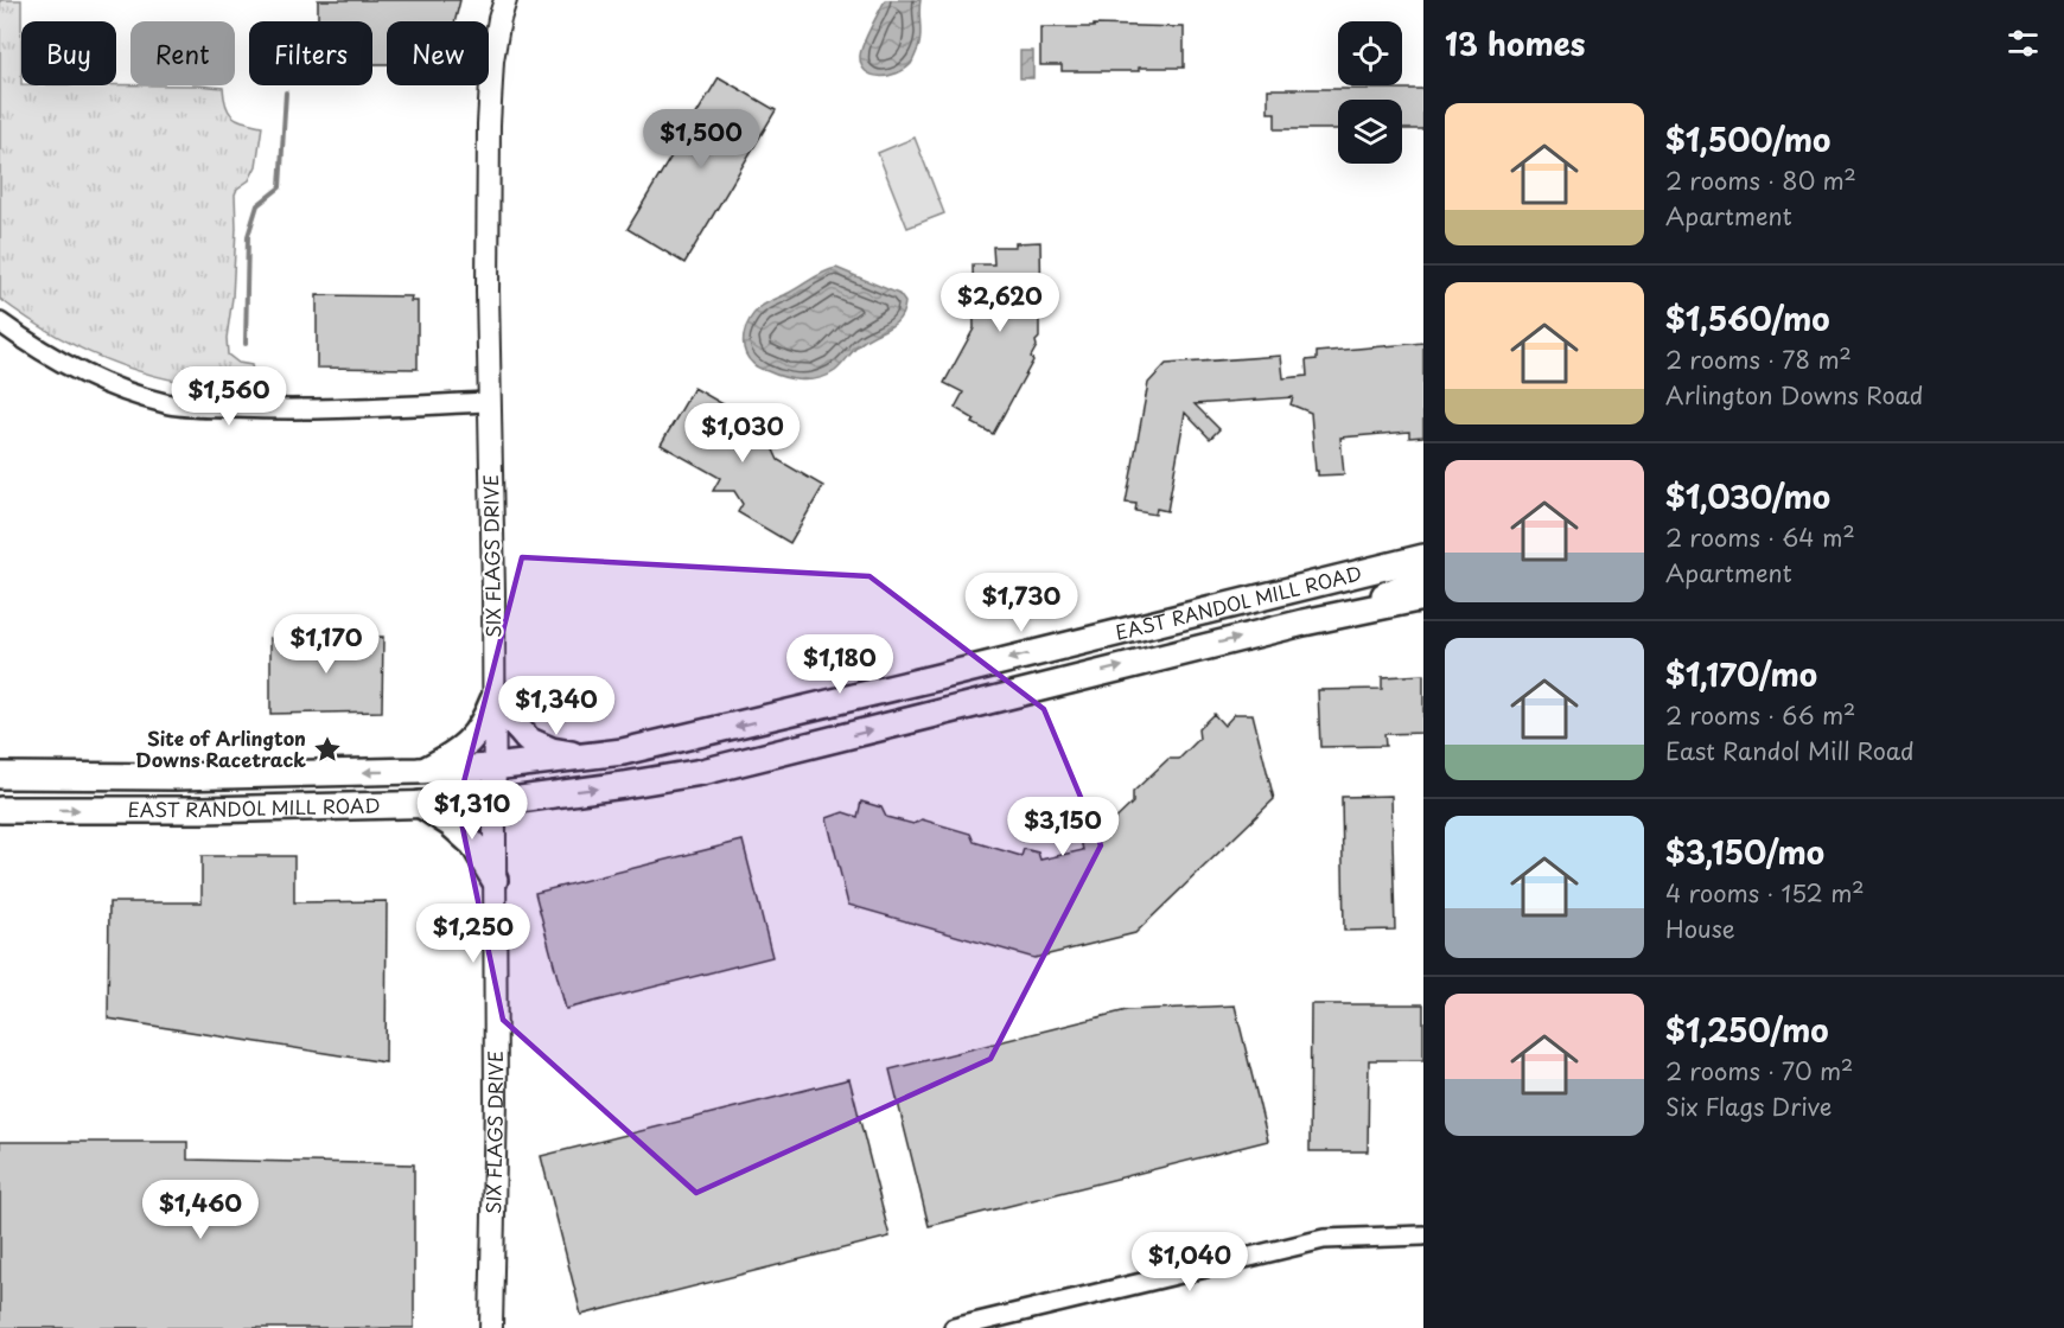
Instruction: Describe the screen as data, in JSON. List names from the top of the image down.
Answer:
{
  "streets": {
    "main road": ["EAST RANDOL MILL ROAD"],
    "street": ["SIX FLAGS DRIVE"]
  },
  "crossings": [
    ["SIX FLAGS DRIVE", "EAST RANDOL MILL ROAD"]
  ],
  "places": {
    "place": ["Site of Arlington Downs Racetrack"]
  },
  "page": {
    "heading": "13 homes",
    "chip": [
      "Buy",
      "Rent",
      "Filters",
      "New"
    ],
    "list": [
      {
        "name": "$1,500/mo",
        "note": "2 rooms · 80 m² · Apartment"
      },
      {
        "name": "$1,560/mo",
        "note": "2 rooms · 78 m² · Arlington Downs Road"
      },
      {
        "name": "$1,030/mo",
        "note": "2 rooms · 64 m² · Apartment"
      },
      {
        "name": "$1,170/mo",
        "note": "2 rooms · 66 m² · East Randol Mill Road"
      },
      {
        "name": "$3,150/mo",
        "note": "4 rooms · 152 m² · House"
      },
      {
        "name": "$1,250/mo",
        "note": "2 rooms · 70 m² · Six Flags Drive"
      }
    ],
    "price": [
      "$1,500",
      "$2,620",
      "$1,560",
      "$1,030",
      "$1,730",
      "$1,170",
      "$1,180",
      "$1,340",
      "$1,310",
      "$3,150",
      "$1,250",
      "$1,460",
      "$1,040"
    ]
  }
}
